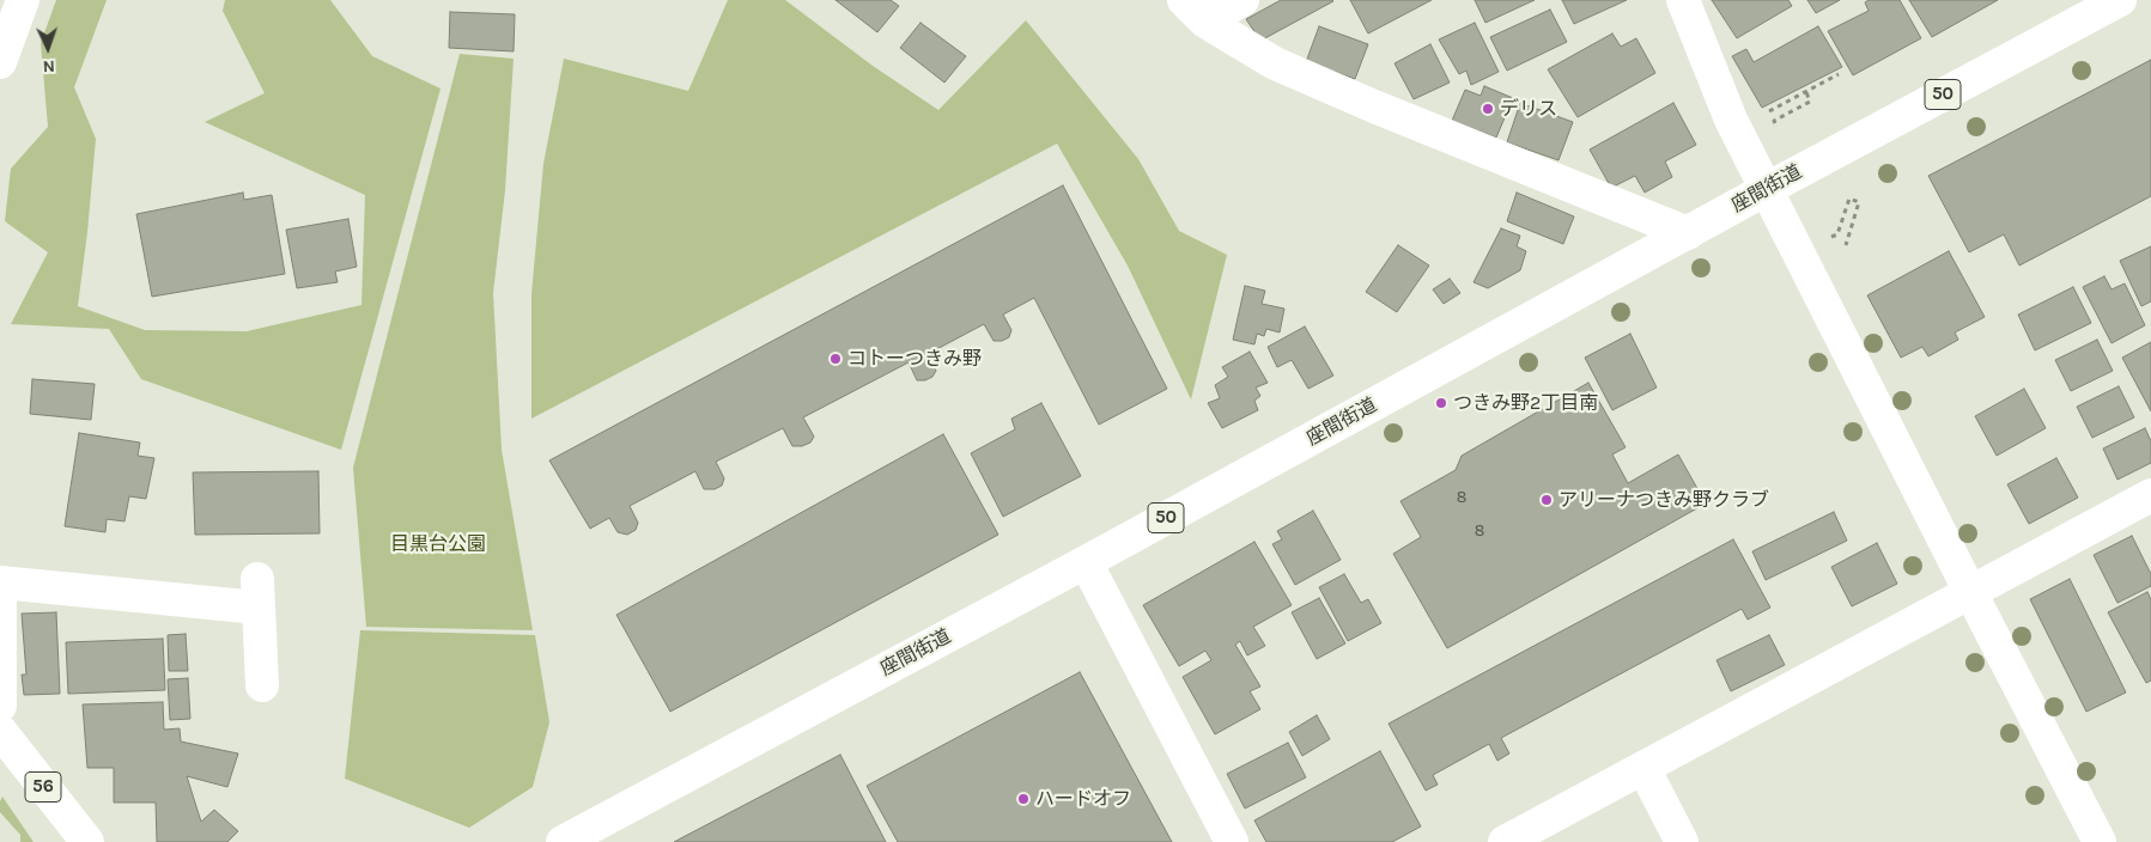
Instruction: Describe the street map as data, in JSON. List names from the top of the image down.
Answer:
{
  "streets": {
    "street": ["50", "座間街道", "56"]
  },
  "parks": ["目黒台公園"],
  "places": [
    "デリス",
    "コトーつきみ野",
    "つきみ野2丁目南",
    "アリーナつきみ野クラブ",
    "ハードオフ"
  ],
  "house_numbers": ["8", "8"],
  "north": "bottom"
}
